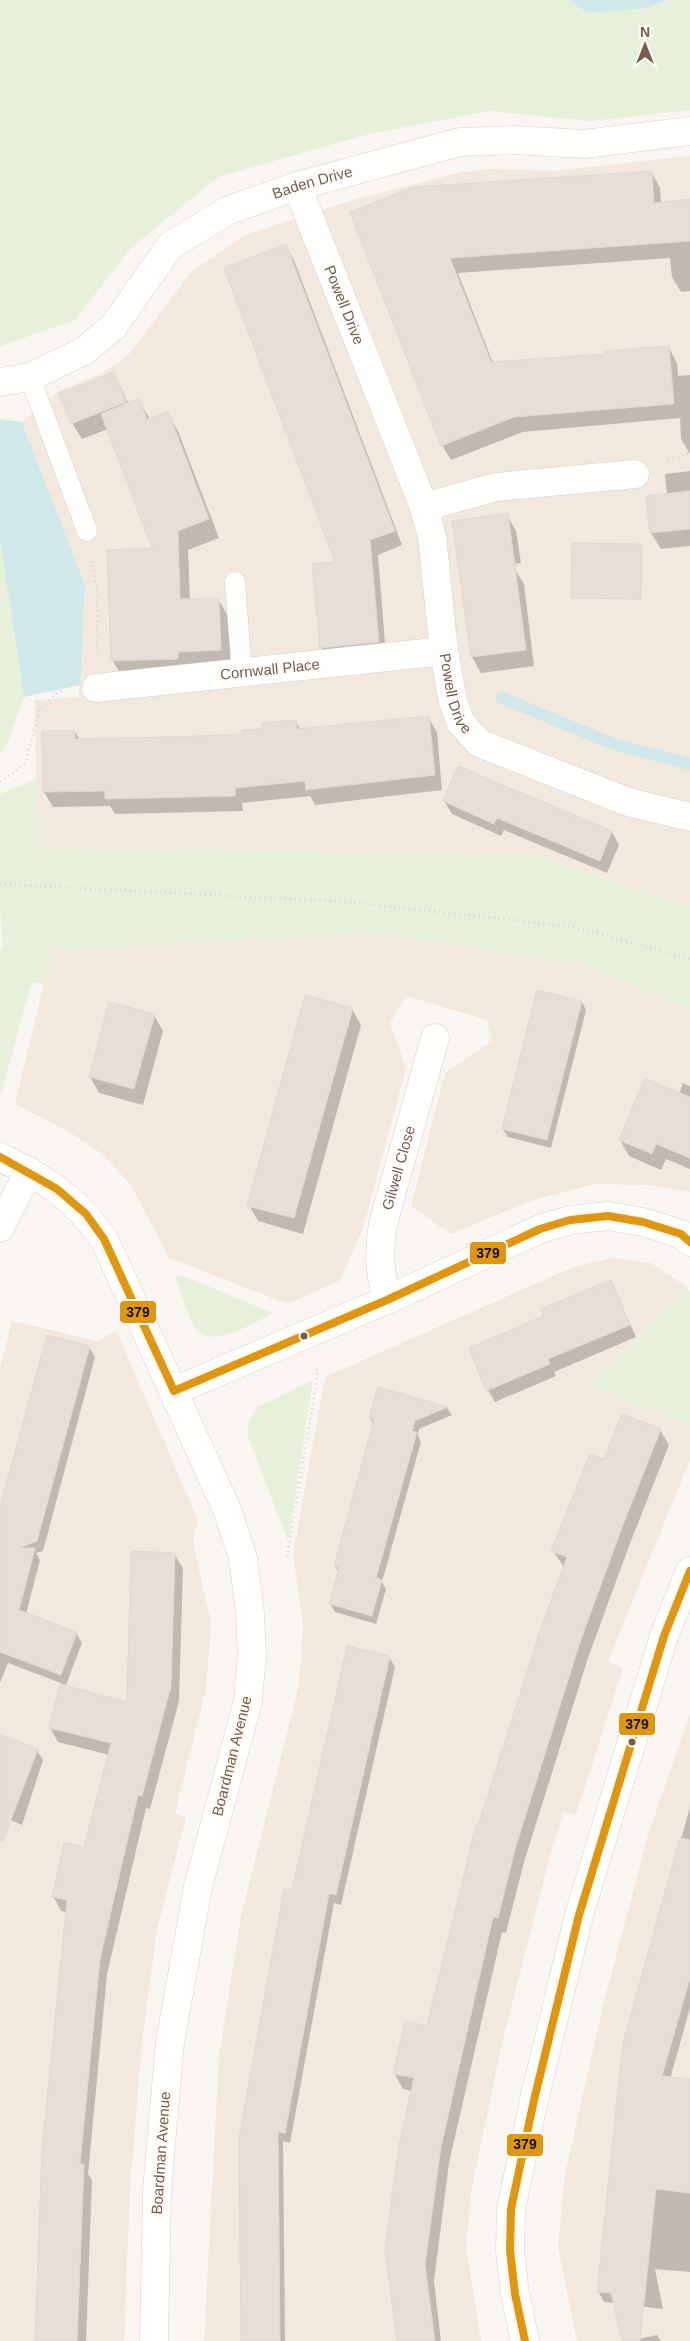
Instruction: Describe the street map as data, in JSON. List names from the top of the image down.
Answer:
{
  "streets": {
    "street": [
      "Baden Drive",
      "Powell Drive",
      "Cornwall Place",
      "Gilwell Close",
      "Boardman Avenue"
    ]
  },
  "crossings": [
    ["Baden Drive", "Powell Drive"],
    ["Powell Drive", "Cornwall Place"]
  ],
  "lines": ["transit line 379"],
  "north": "top"
}
